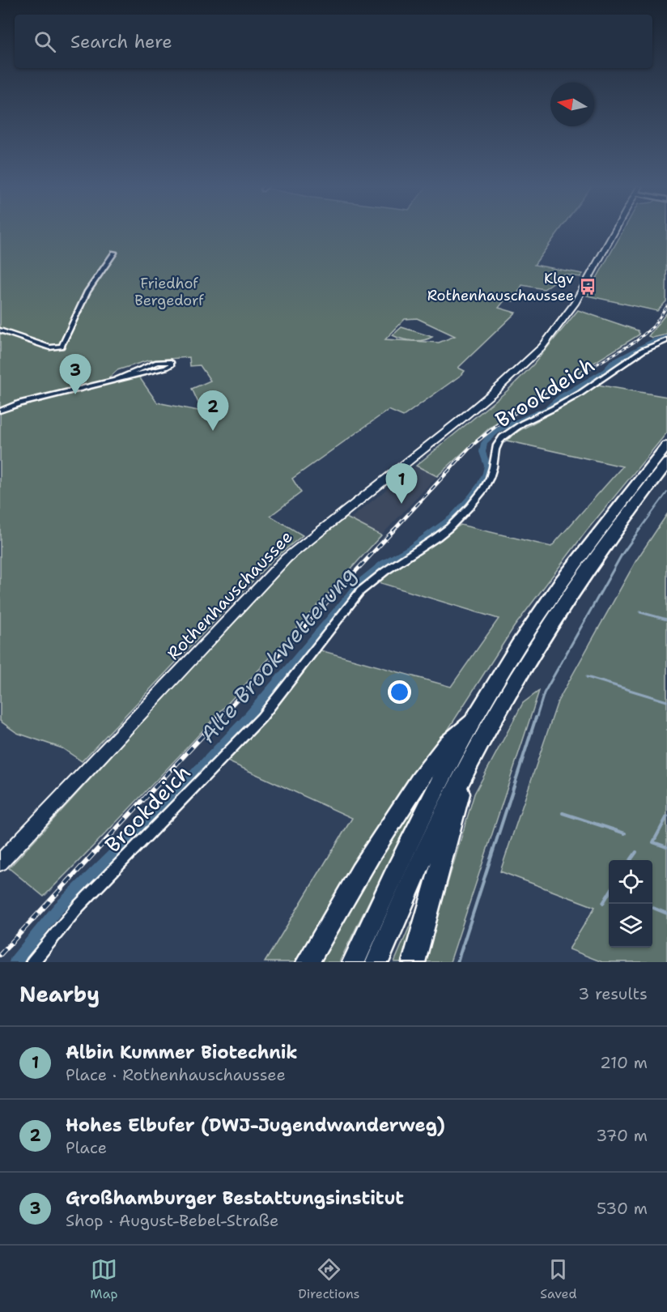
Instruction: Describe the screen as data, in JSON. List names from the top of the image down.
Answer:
{
  "streets": {
    "main road": ["Rothenhauschaussee"],
    "street": ["Brookdeich"]
  },
  "water": ["Alte Brookwetterung"],
  "parks": ["Friedhof Bergedorf"],
  "places": {
    "bus stop": ["Klgv Rothenhauschaussee"]
  },
  "north": "left",
  "page": {
    "search": "Search here",
    "pins": ["3", "2", "1"],
    "heading": ["Nearby", "3 results"],
    "list": [
      {
        "mark": "1",
        "name": "Albin Kummer Biotechnik",
        "note": "Place · Rothenhauschaussee",
        "value": "210 m"
      },
      {
        "mark": "2",
        "name": "Hohes Elbufer (DWJ-Jugendwanderweg)",
        "note": "Place",
        "value": "370 m"
      },
      {
        "mark": "3",
        "name": "Großhamburger Bestattungsinstitut",
        "note": "Shop · August-Bebel-Straße",
        "value": "530 m"
      }
    ],
    "nav": ["Map", "Directions", "Saved"]
  }
}
